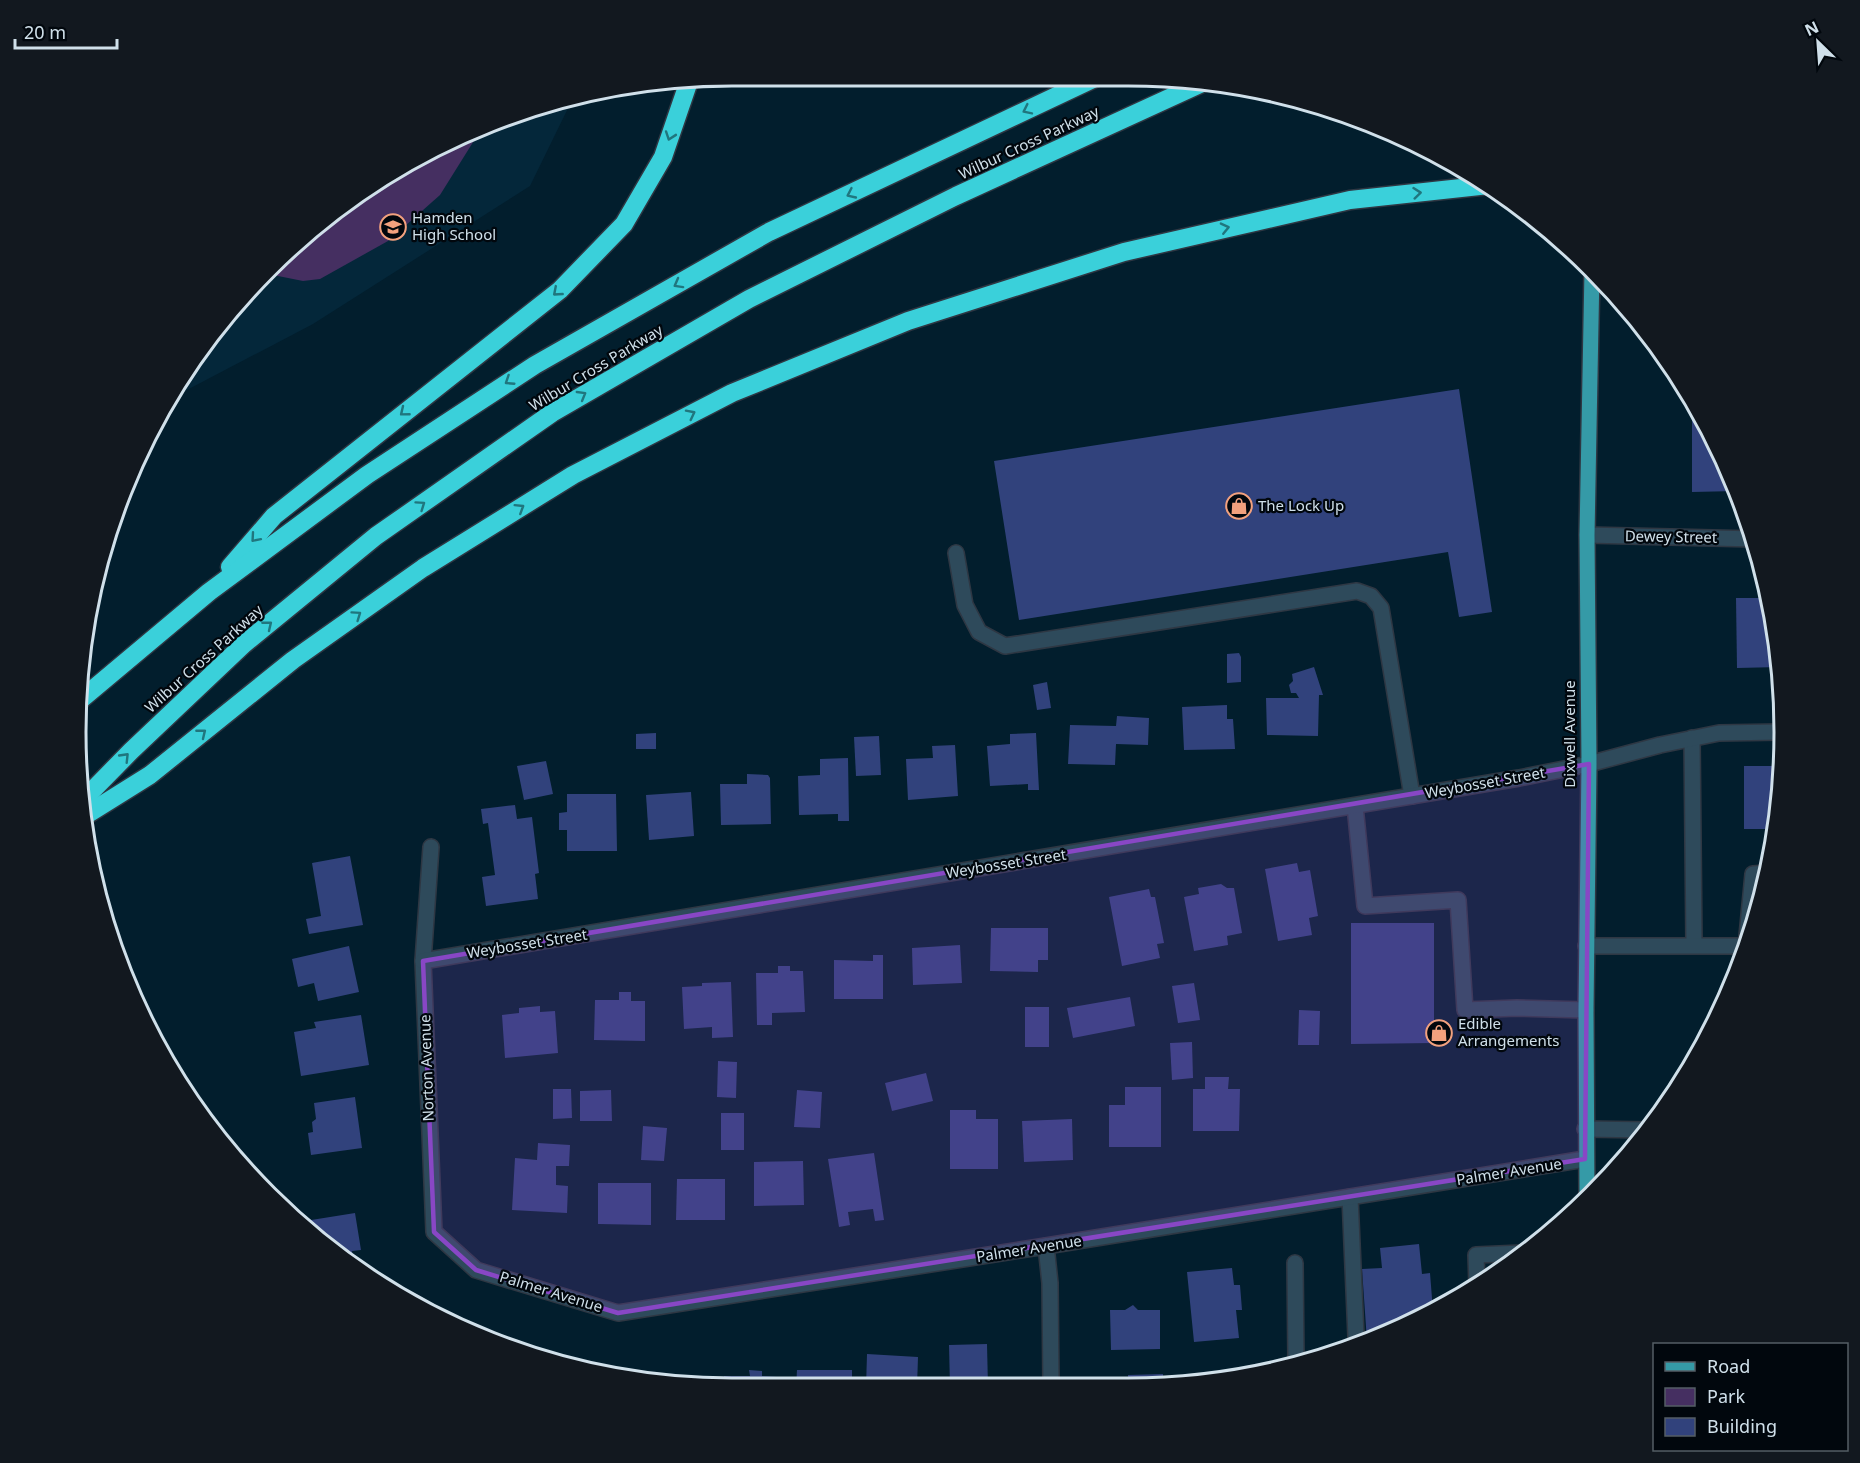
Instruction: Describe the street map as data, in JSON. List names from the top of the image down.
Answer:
{
  "streets": {
    "highway": ["Wilbur Cross Parkway"],
    "main road": ["Dixwell Avenue"],
    "street": [
      "Dewey Street",
      "Weybosset Street",
      "Norton Avenue",
      "Palmer Avenue"
    ]
  },
  "crossings": [
    ["Dewey Street", "Dixwell Avenue"],
    ["Dixwell Avenue", "Weybosset Street"],
    ["Dixwell Avenue", "Palmer Avenue"],
    ["Weybosset Street", "Norton Avenue"],
    ["Norton Avenue", "Palmer Avenue"]
  ],
  "places": {
    "school or university": ["Hamden High School"],
    "shop": ["The Lock Up", "Edible Arrangements"]
  },
  "legend": ["Road", "Park", "Building"],
  "scale_bar": "20 m",
  "north": "top left"
}
